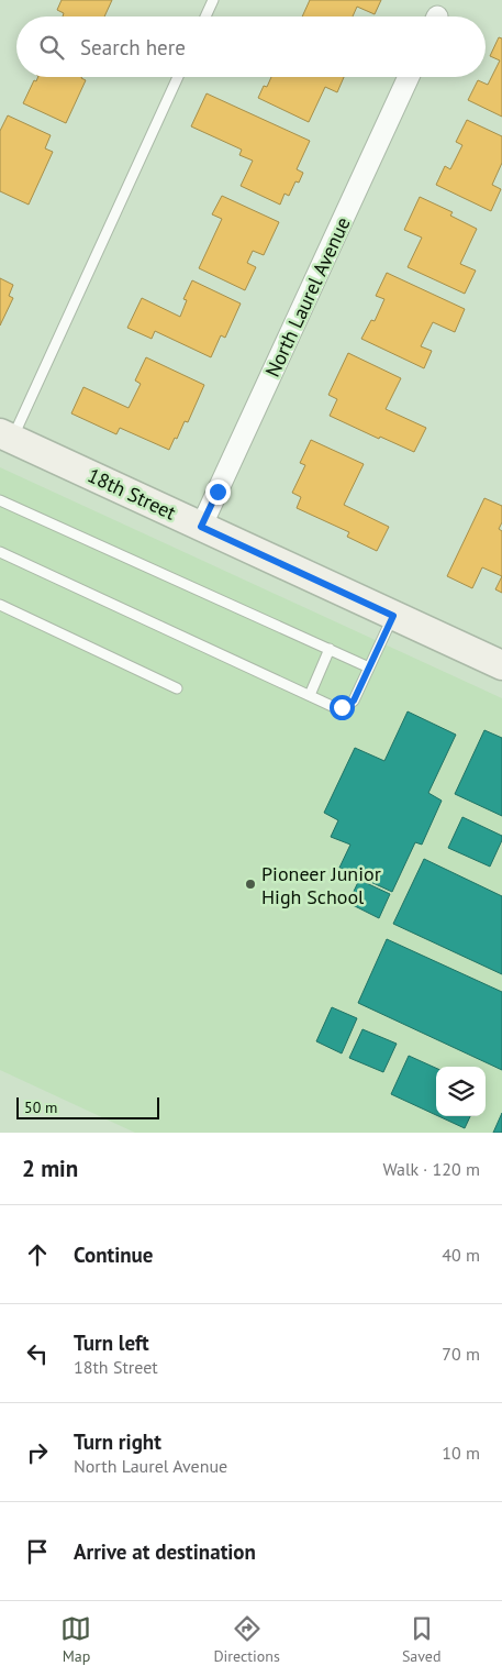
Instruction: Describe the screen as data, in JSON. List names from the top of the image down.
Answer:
{
  "streets": {
    "main road": ["18th Street"],
    "street": ["North Laurel Avenue"]
  },
  "crossings": [
    ["North Laurel Avenue", "18th Street"]
  ],
  "places": ["Pioneer Junior High School"],
  "scale_bar": "50 m",
  "page": {
    "search": "Search here",
    "scale": "50 m",
    "heading": ["2 min", "Walk · 120 m"],
    "list": [
      ["Continue", "40 m"],
      ["Turn left", "18th Street", "70 m"],
      ["Turn right", "North Laurel Avenue", "10 m"],
      "Arrive at destination"
    ],
    "nav": ["Map", "Directions", "Saved"]
  }
}
